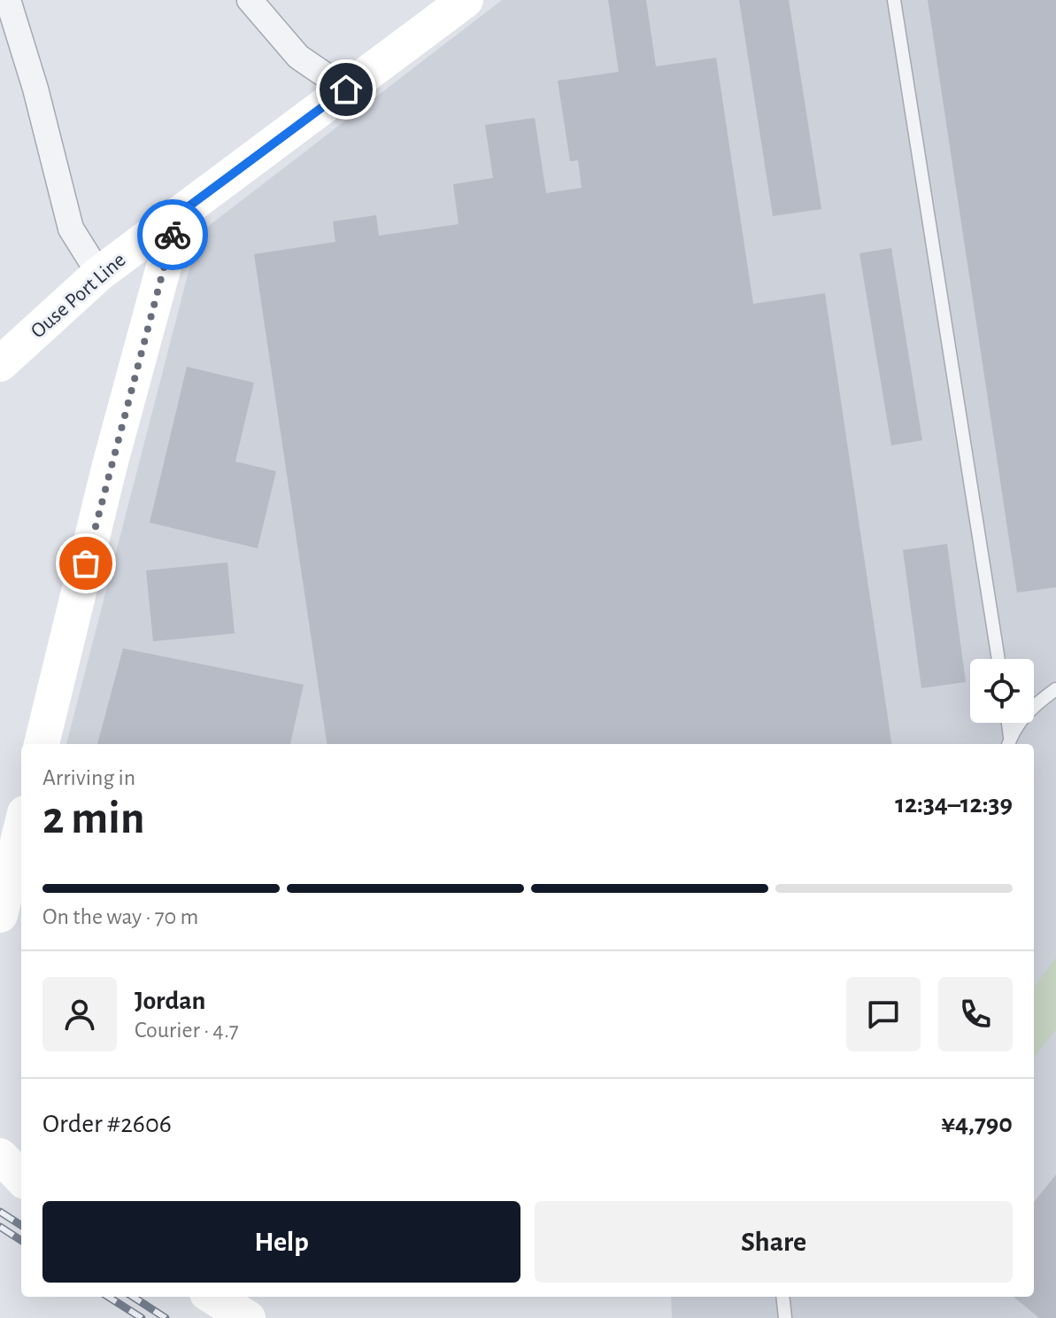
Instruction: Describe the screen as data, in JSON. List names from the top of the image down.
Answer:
{
  "streets": {
    "street": ["Ouse Port Line"]
  },
  "page": {
    "heading": ["2 min", "Arriving in", "12:34–12:39"],
    "panel": [
      "Jordan",
      "Courier · 4.7",
      "Order #2606",
      "¥4,790"
    ],
    "bar": "On the way · 70 m",
    "buttons": ["Help", "Share"]
  }
}
